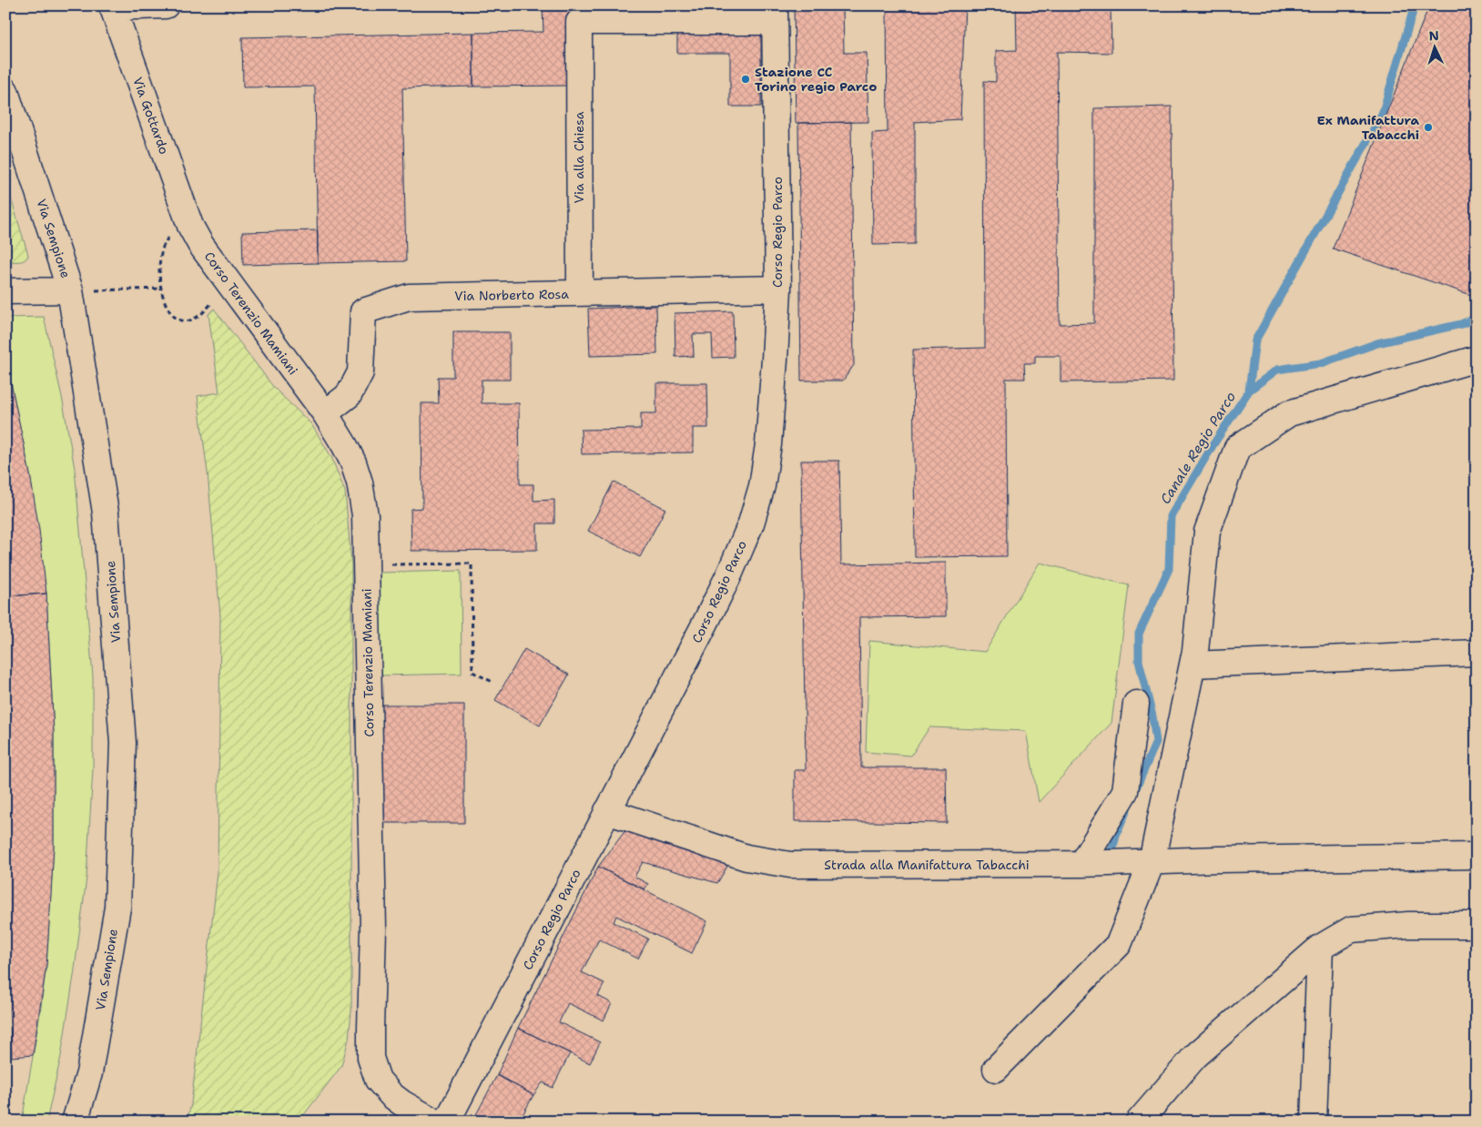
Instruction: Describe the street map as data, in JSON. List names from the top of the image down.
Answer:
{
  "streets": {
    "street": [
      "Via Gottardo",
      "Via alla Chiesa",
      "Corso Regio Parco",
      "Via Sempione",
      "Via Norberto Rosa",
      "Corso Terenzio Mamiani",
      "Strada alla Manifattura Tabacchi"
    ]
  },
  "crossings": [
    ["Via Gottardo", "Corso Terenzio Mamiani"],
    ["Via alla Chiesa", "Corso Regio Parco"],
    ["Via alla Chiesa", "Via Norberto Rosa"],
    ["Corso Regio Parco", "Via Norberto Rosa"],
    ["Corso Regio Parco", "Strada alla Manifattura Tabacchi"],
    ["Via Norberto Rosa", "Corso Terenzio Mamiani"]
  ],
  "water": ["Canale Regio Parco"],
  "places": ["Stazione CC Torino regio Parco", "Ex Manifattura Tabacchi"],
  "north": "top"
}
